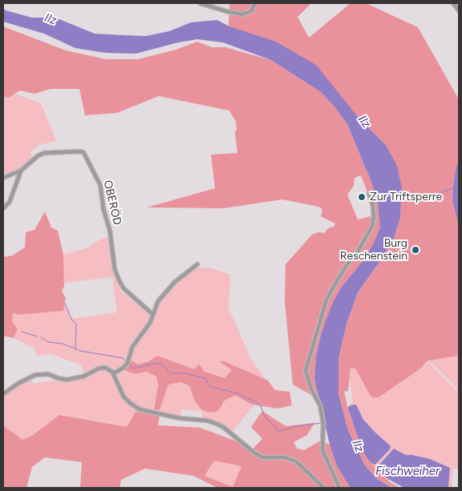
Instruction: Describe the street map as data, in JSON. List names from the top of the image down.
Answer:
{
  "streets": {
    "street": ["OBERÖD"]
  },
  "water": ["Ilz", "Fischweiher"],
  "places": ["Zur Triftsperre", "Burg Reschenstein"]
}
